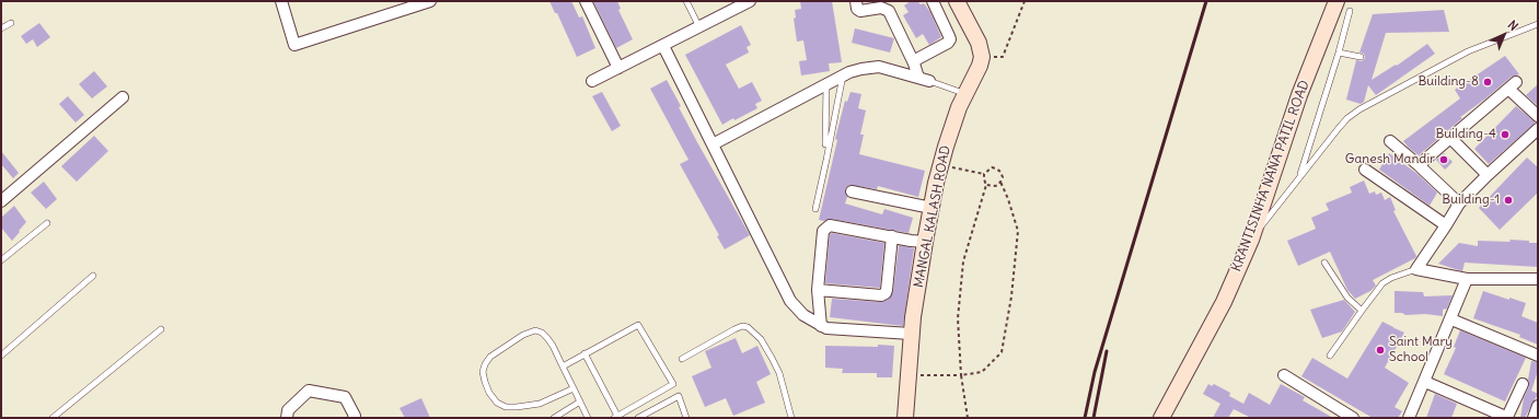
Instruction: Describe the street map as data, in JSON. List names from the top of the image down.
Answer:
{
  "streets": {
    "main road": ["KRANTISINHA NANA PATIL ROAD", "MANGAL KALASH ROAD"]
  },
  "places": [
    "Building-8",
    "Building-4",
    "Ganesh Mandir",
    "Building-1",
    "Saint Mary School"
  ],
  "north": "top right"
}
